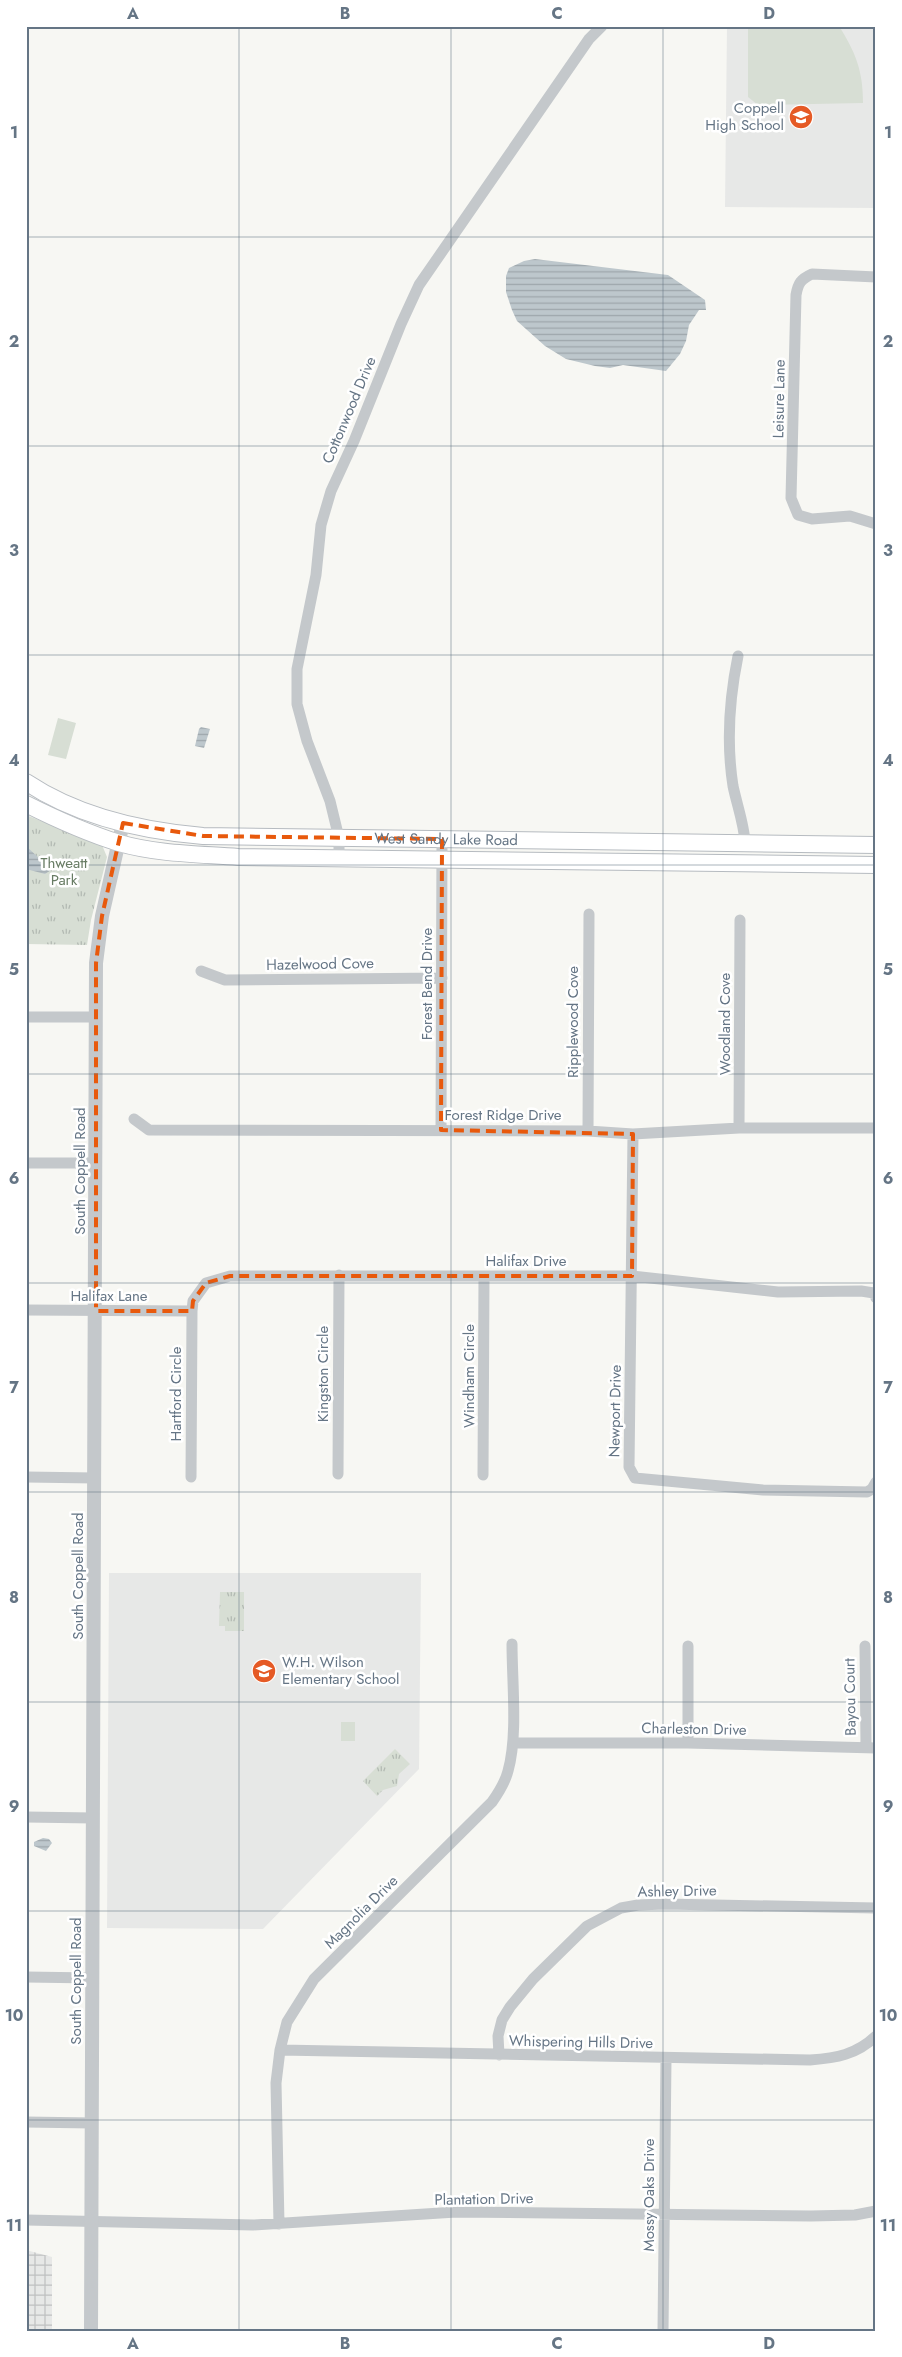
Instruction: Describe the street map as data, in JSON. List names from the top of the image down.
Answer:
{
  "streets": {
    "main road": ["West Sandy Lake Road"],
    "street": [
      "Leisure Lane",
      "Cottonwood Drive",
      "Hazelwood Cove",
      "Forest Bend Drive",
      "Ripplewood Cove",
      "Woodland Cove",
      "Forest Ridge Drive",
      "South Coppell Road",
      "Halifax Drive",
      "Halifax Lane",
      "Kingston Circle",
      "Windham Circle",
      "Hartford Circle",
      "Newport Drive",
      "Bayou Court",
      "Charleston Drive",
      "Ashley Drive",
      "Magnolia Drive",
      "Whispering Hills Drive",
      "Mossy Oaks Drive",
      "Plantation Drive"
    ]
  },
  "crossings": [
    ["Cottonwood Drive", "West Sandy Lake Road"],
    ["West Sandy Lake Road", "Forest Bend Drive"],
    ["West Sandy Lake Road", "South Coppell Road"],
    ["Hazelwood Cove", "Forest Bend Drive"],
    ["Forest Bend Drive", "Forest Ridge Drive"],
    ["Ripplewood Cove", "Forest Ridge Drive"],
    ["Woodland Cove", "Forest Ridge Drive"],
    ["Forest Ridge Drive", "Newport Drive"],
    ["South Coppell Road", "Halifax Lane"],
    ["South Coppell Road", "Plantation Drive"],
    ["Halifax Drive", "Halifax Lane"],
    ["Halifax Drive", "Kingston Circle"],
    ["Halifax Drive", "Windham Circle"],
    ["Halifax Drive", "Hartford Circle"],
    ["Halifax Drive", "Newport Drive"],
    ["Halifax Lane", "Hartford Circle"],
    ["Bayou Court", "Charleston Drive"],
    ["Charleston Drive", "Magnolia Drive"],
    ["Ashley Drive", "Whispering Hills Drive"],
    ["Magnolia Drive", "Whispering Hills Drive"],
    ["Magnolia Drive", "Plantation Drive"],
    ["Whispering Hills Drive", "Mossy Oaks Drive"],
    ["Mossy Oaks Drive", "Plantation Drive"]
  ],
  "parks": ["Thweatt Park"],
  "places": {
    "school or university": ["Coppell High School", "W.H. Wilson Elementary School"]
  },
  "grid": {
    "columns": [
      "A",
      "B",
      "C",
      "D"
    ],
    "rows": [
      "1",
      "2",
      "3",
      "4",
      "5",
      "6",
      "7",
      "8",
      "9",
      "10",
      "11"
    ]
  }
}
